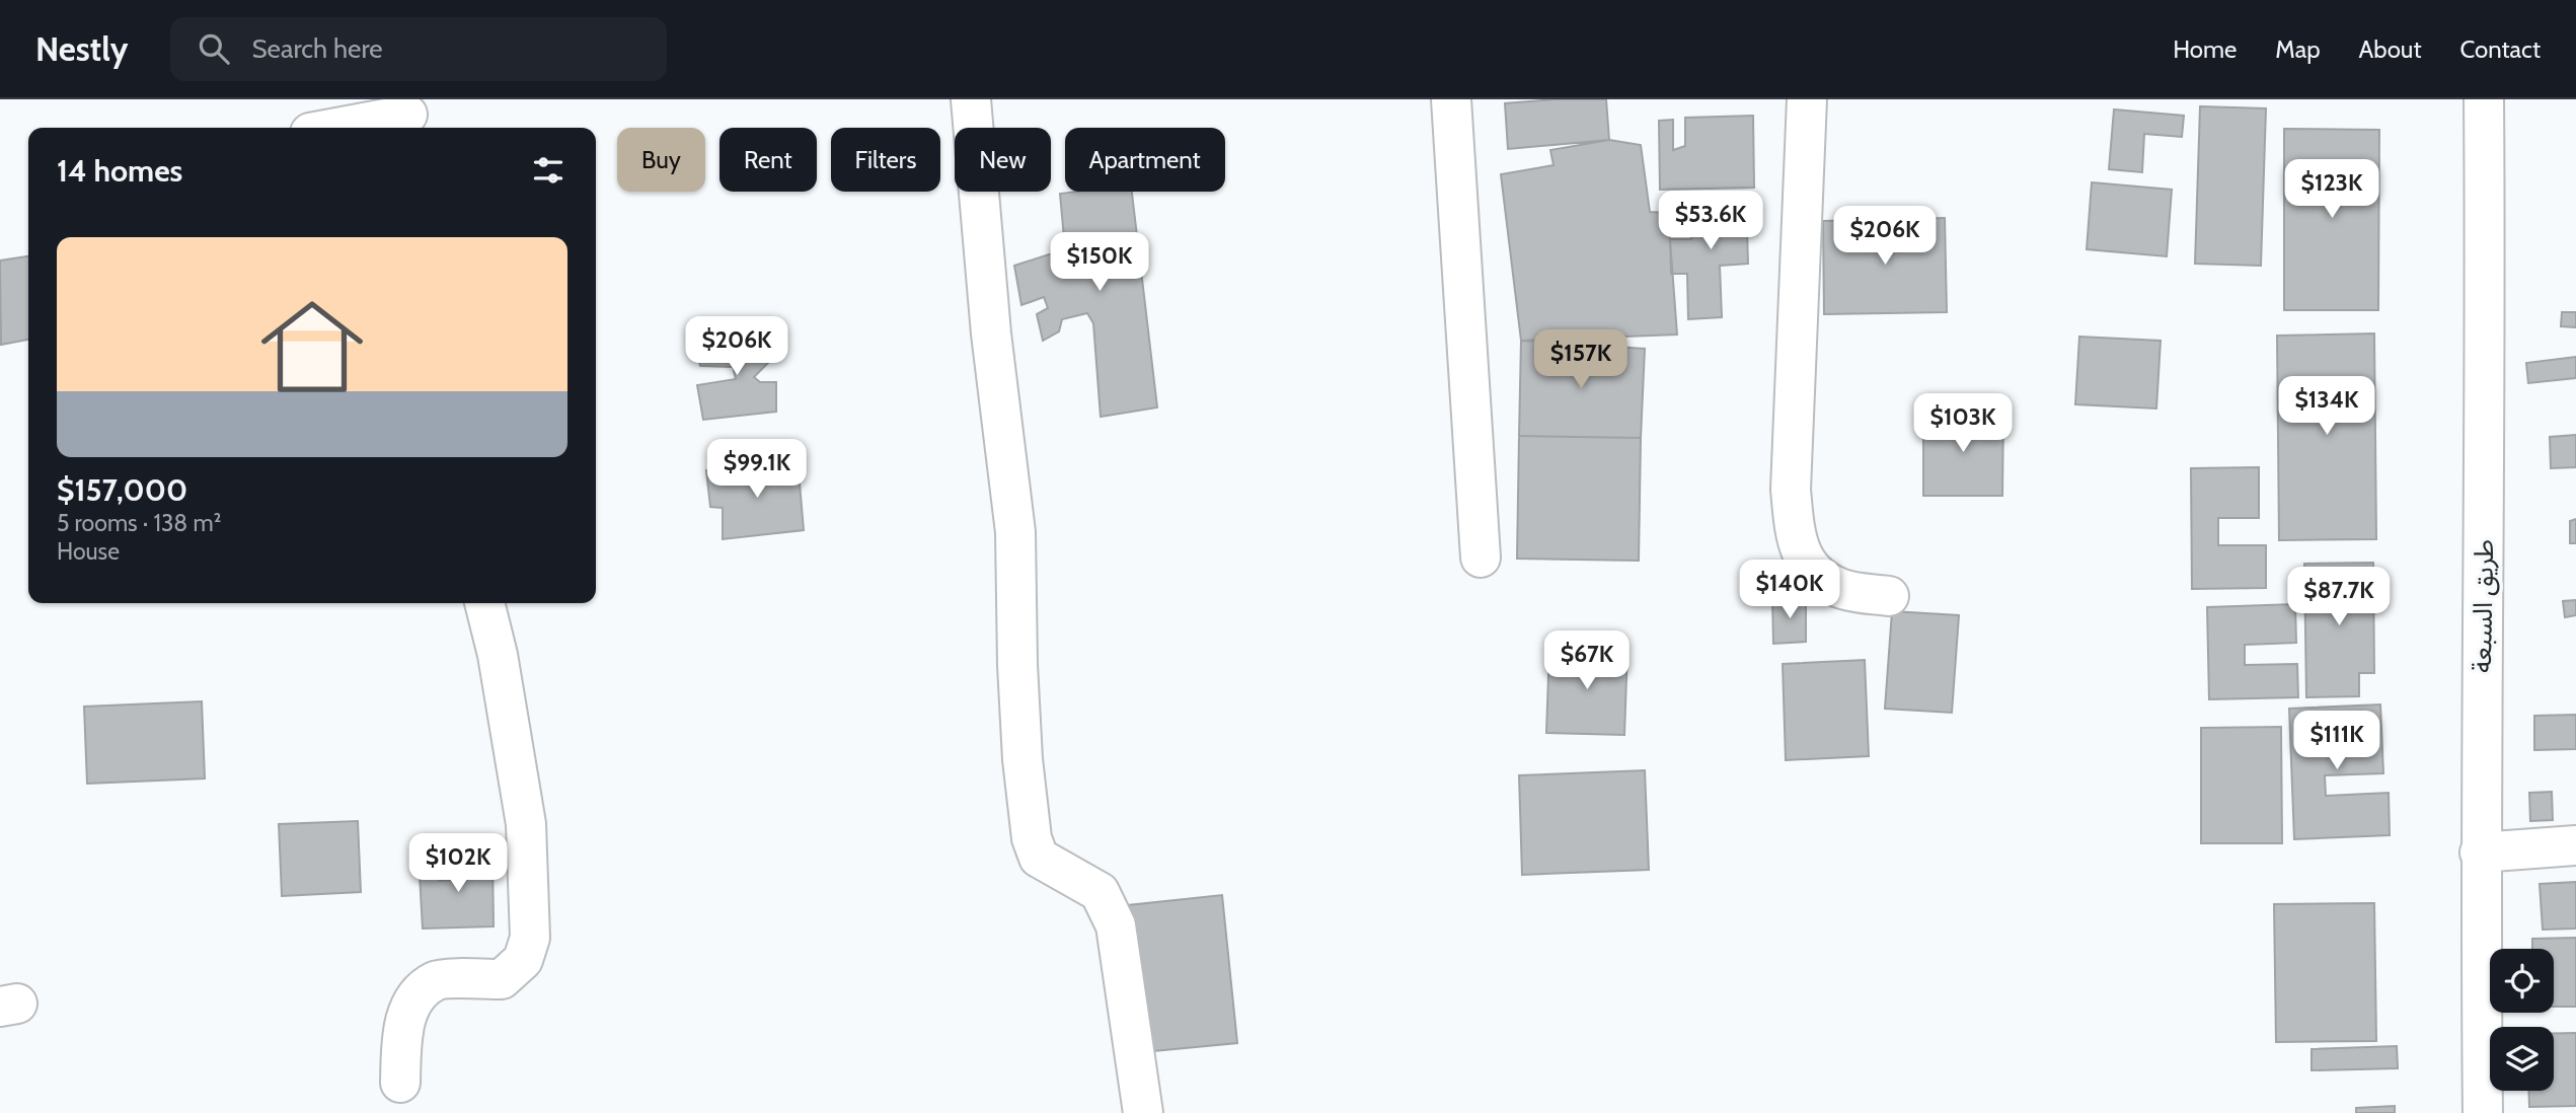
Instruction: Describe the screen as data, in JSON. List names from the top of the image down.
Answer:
{
  "streets": {
    "street": ["طريق السبعة"]
  },
  "page": {
    "header": "Nestly",
    "search": "Search here",
    "nav": [
      "Home",
      "Map",
      "About",
      "Contact"
    ],
    "chip": [
      "Buy",
      "Rent",
      "Filters",
      "New",
      "Apartment"
    ],
    "heading": "14 homes",
    "price": [
      "$123K",
      "$53.6K",
      "$206K",
      "$150K",
      "$206K",
      "$157K",
      "$134K",
      "$103K",
      "$99.1K",
      "$140K",
      "$87.7K",
      "$67K",
      "$111K",
      "$102K"
    ],
    "list": [
      {
        "name": "$157,000",
        "note": "5 rooms · 138 m² · House"
      }
    ]
  }
}
